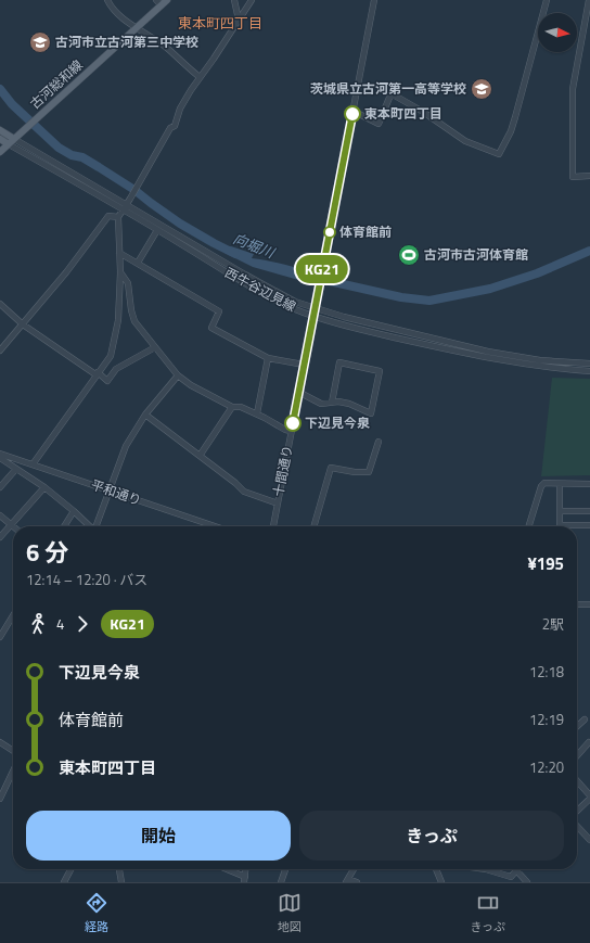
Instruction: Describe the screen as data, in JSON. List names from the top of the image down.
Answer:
{
  "streets": {
    "main road": ["古河総和線"],
    "street": ["西牛谷辺見線", "十間通り", "平和通り"]
  },
  "crossings": [
    ["古河総和線", "西牛谷辺見線"],
    ["西牛谷辺見線", "十間通り"]
  ],
  "districts": ["東本町四丁目"],
  "water": ["向堀川"],
  "places": {
    "school or university": ["古河市立古河第三中学校", "茨城県立古河第一高等学校"],
    "other": ["東本町四丁目", "体育館前", "下辺見今泉"],
    "sports": ["古河市古河体育館"]
  },
  "lines": ["bus line KG21"],
  "north": "right",
  "page": {
    "on_map": "KG21",
    "heading": ["6 分", "12:14 – 12:20 · バス", "¥195"],
    "legs": ["4", "KG21", "2駅"],
    "list": [
      {
        "name": "下辺見今泉",
        "value": "12:18"
      },
      {
        "name": "体育館前",
        "value": "12:19"
      },
      {
        "name": "東本町四丁目",
        "value": "12:20"
      }
    ],
    "buttons": ["開始", "きっぷ"],
    "tabs": ["経路", "地図", "きっぷ"]
  }
}
